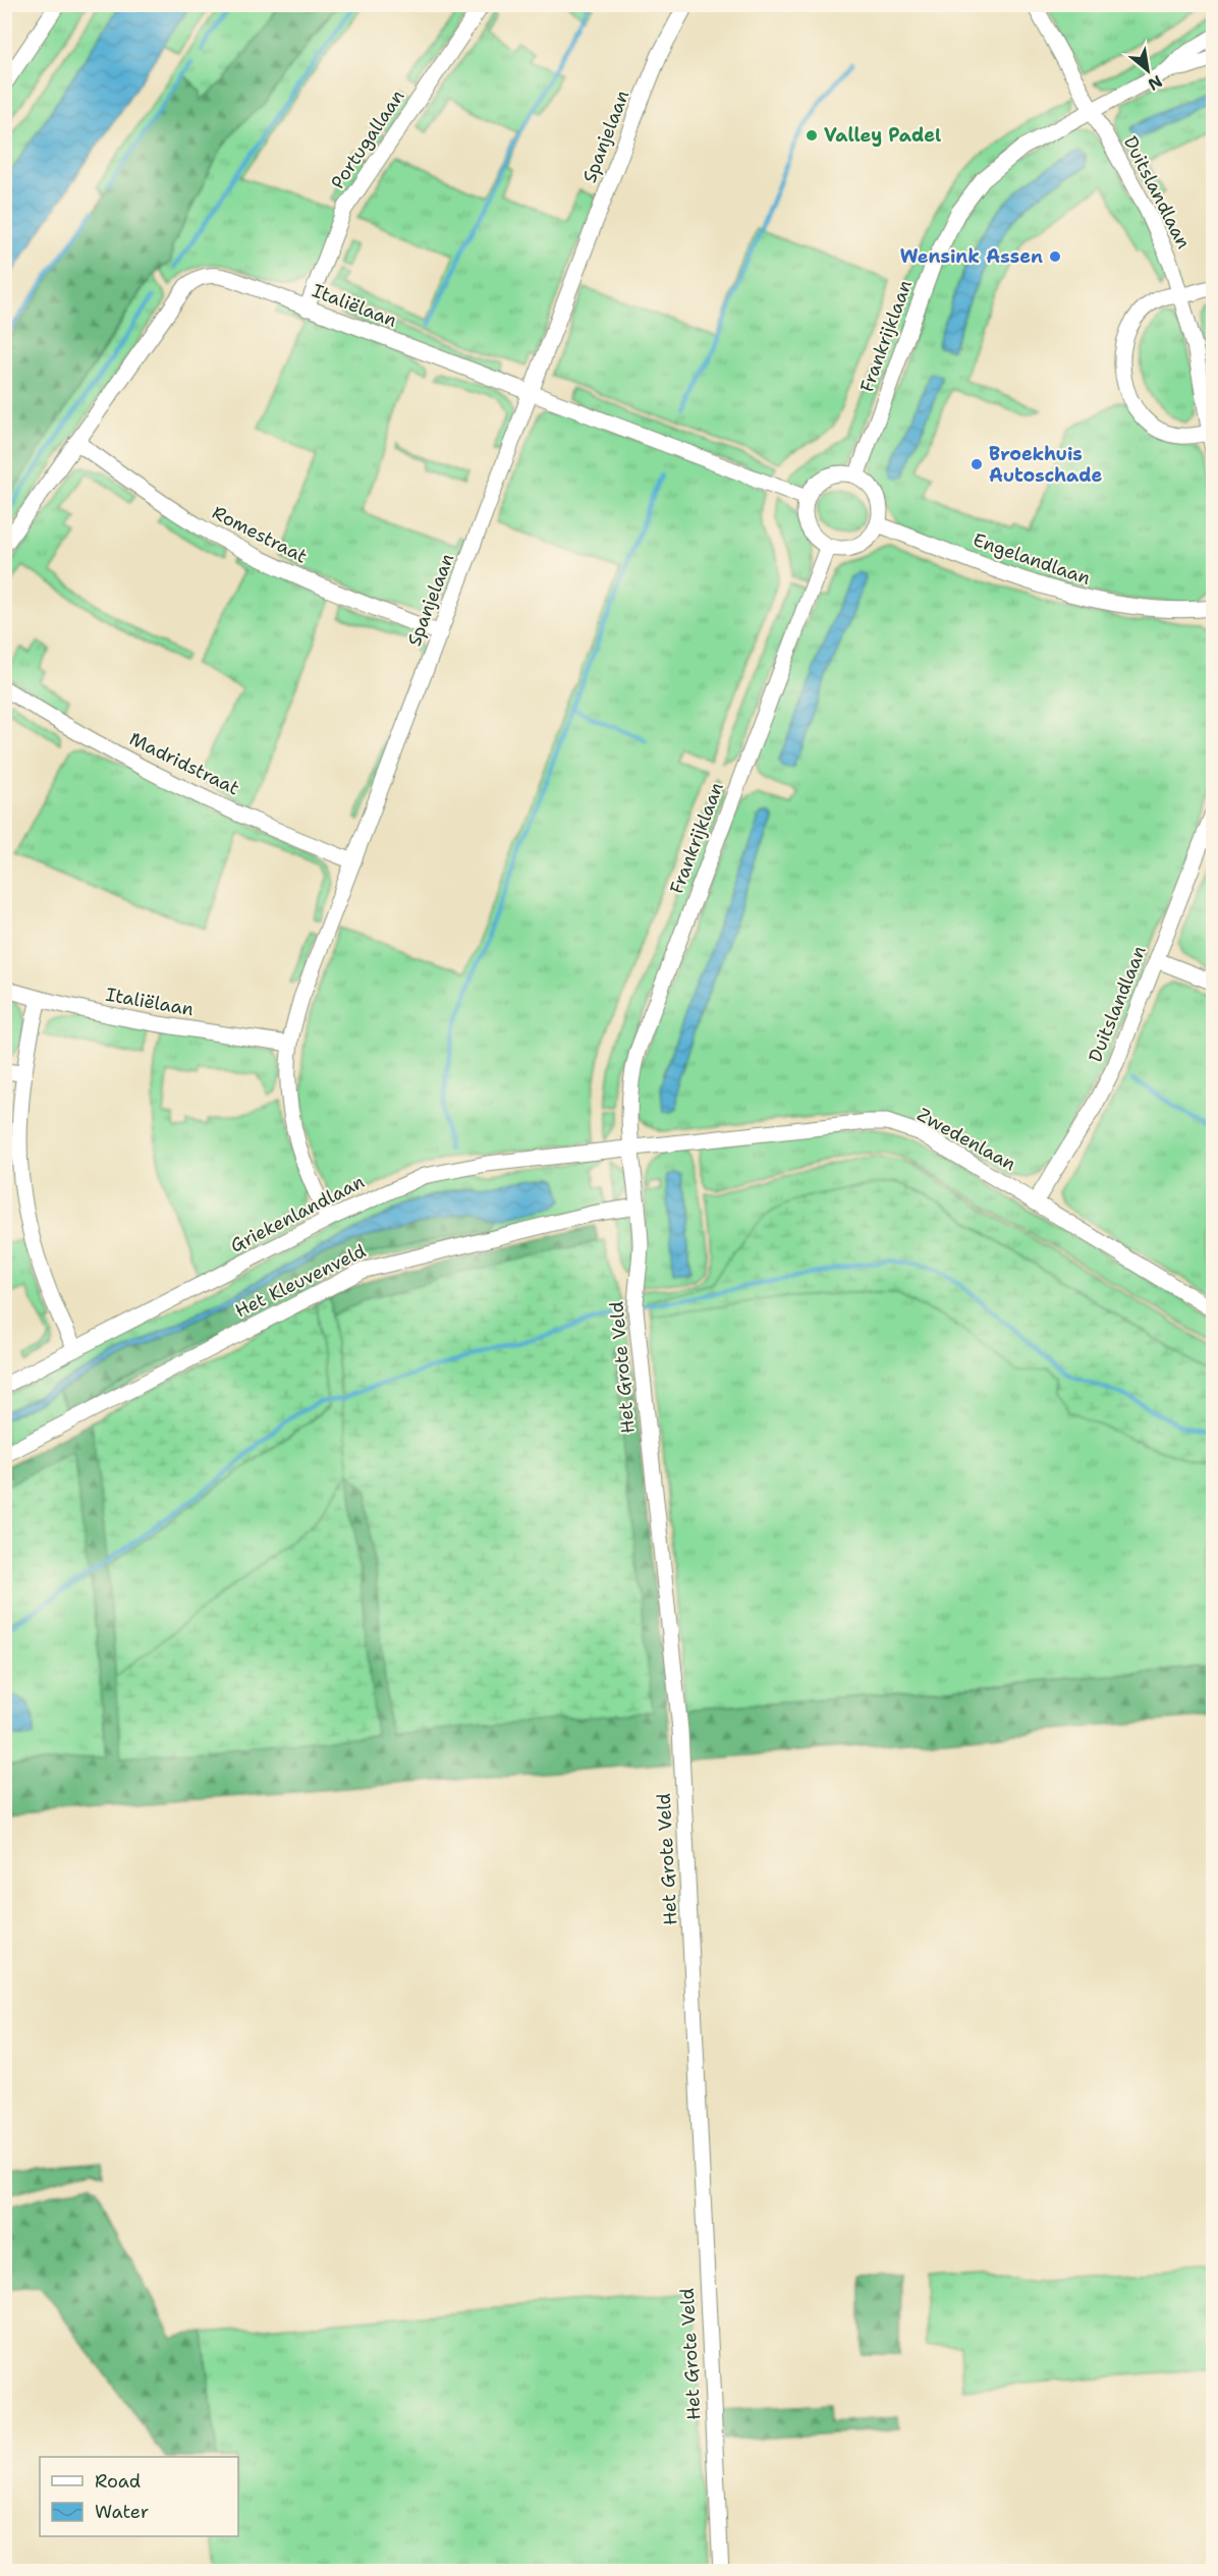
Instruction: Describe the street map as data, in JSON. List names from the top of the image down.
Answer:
{
  "streets": {
    "street": [
      "Spanjelaan",
      "Portugallaan",
      "Duitslandlaan",
      "Italiëlaan",
      "Frankrijklaan",
      "Romestraat",
      "Engelandlaan",
      "Madridstraat",
      "Zwedenlaan",
      "Griekenlandlaan",
      "Het Kleuvenveld",
      "Het Grote Veld"
    ]
  },
  "crossings": [
    ["Spanjelaan", "Italiëlaan"],
    ["Spanjelaan", "Romestraat"],
    ["Spanjelaan", "Madridstraat"],
    ["Spanjelaan", "Griekenlandlaan"],
    ["Portugallaan", "Italiëlaan"],
    ["Duitslandlaan", "Frankrijklaan"],
    ["Duitslandlaan", "Zwedenlaan"],
    ["Italiëlaan", "Frankrijklaan"],
    ["Italiëlaan", "Romestraat"],
    ["Italiëlaan", "Engelandlaan"],
    ["Frankrijklaan", "Engelandlaan"],
    ["Frankrijklaan", "Zwedenlaan"],
    ["Frankrijklaan", "Griekenlandlaan"],
    ["Frankrijklaan", "Het Grote Veld"],
    ["Zwedenlaan", "Griekenlandlaan"],
    ["Zwedenlaan", "Het Grote Veld"],
    ["Griekenlandlaan", "Het Grote Veld"],
    ["Het Kleuvenveld", "Het Grote Veld"]
  ],
  "places": ["Valley Padel", "Wensink Assen", "Broekhuis Autoschade"],
  "legend": ["Road", "Water"],
  "north": "bottom right"
}
